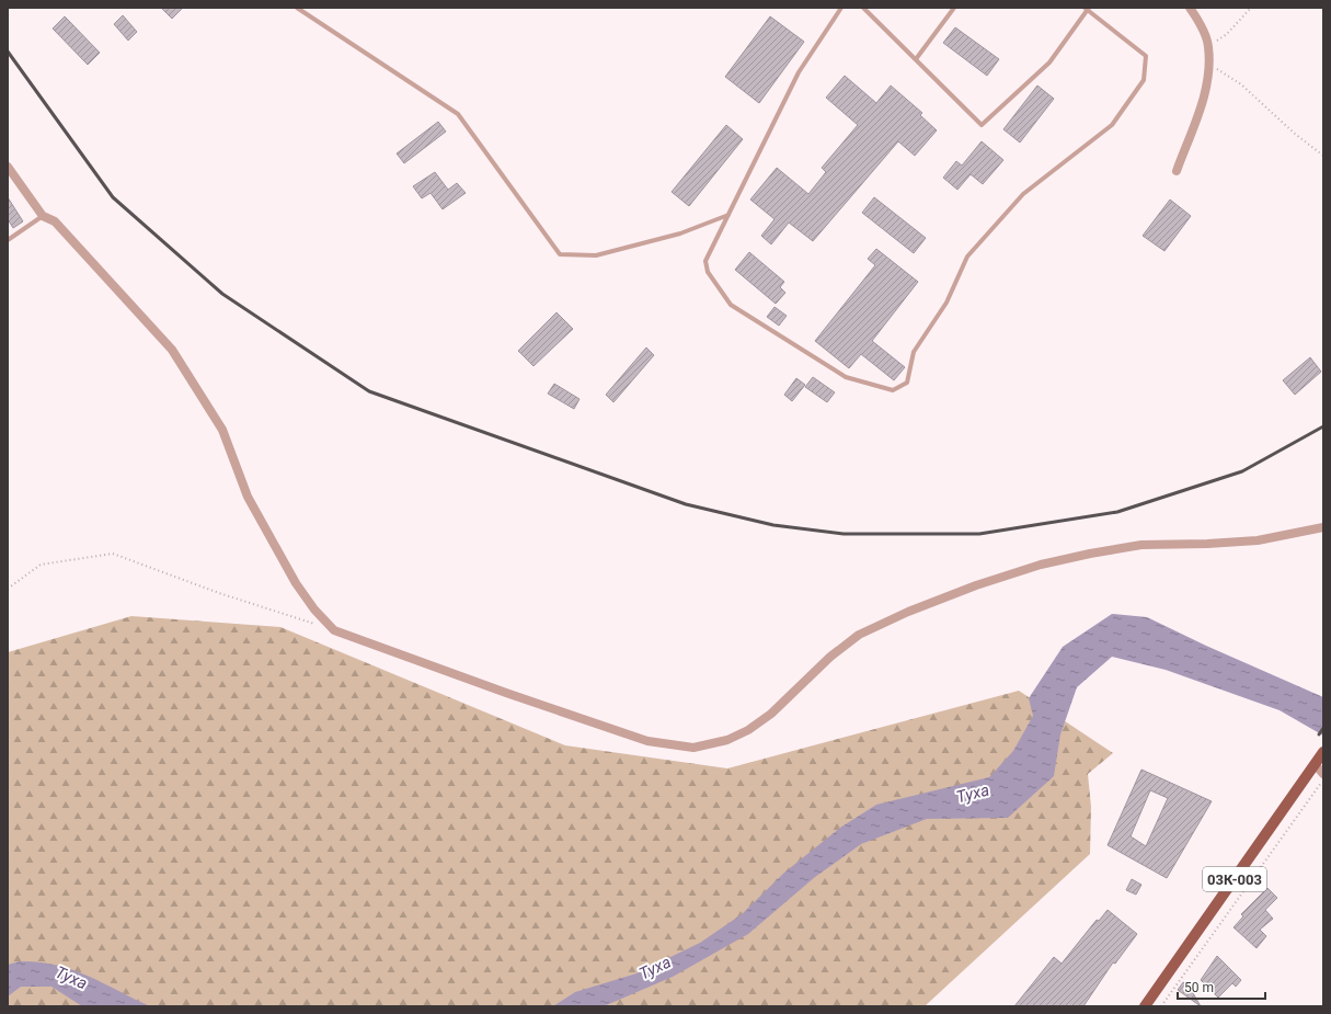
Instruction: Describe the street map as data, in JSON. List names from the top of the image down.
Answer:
{
  "streets": {
    "main road": ["03К-003"]
  },
  "water": ["Туха"],
  "scale_bar": "50 m"
}
